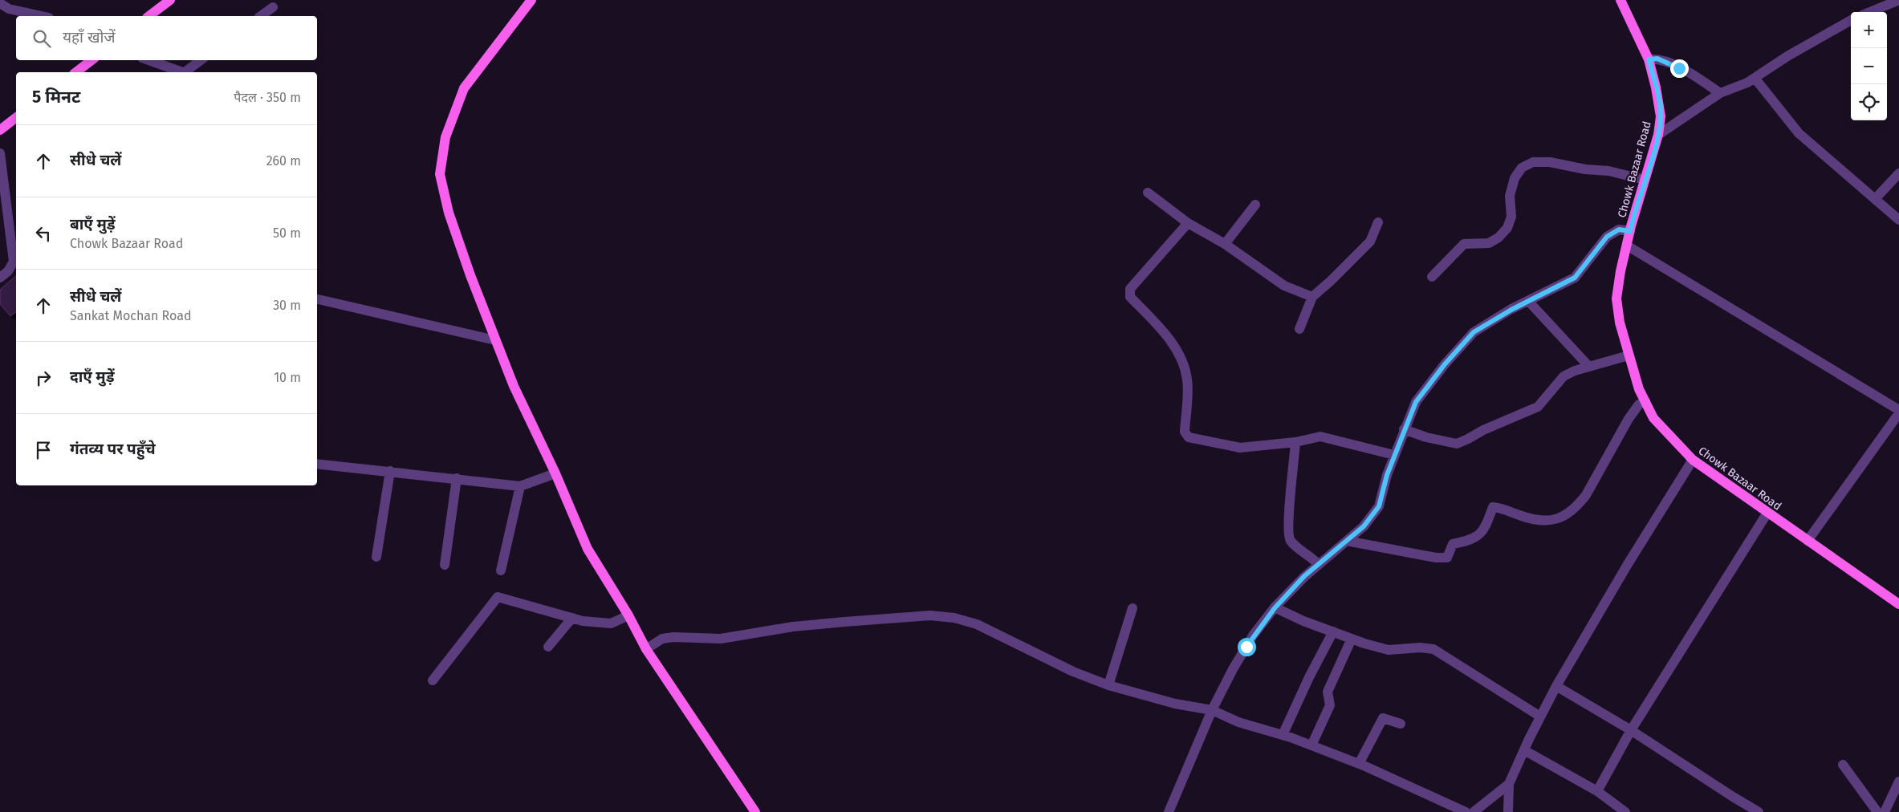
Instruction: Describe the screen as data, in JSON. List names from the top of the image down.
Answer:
{
  "streets": {
    "main road": ["Chowk Bazaar Road"]
  },
  "page": {
    "map_buttons": ["+", "−"],
    "search": "यहाँ खोजें",
    "heading": ["5 मिनट", "पैदल · 350 m"],
    "list": [
      ["सीधे चलें", "260 m"],
      ["बाएँ मुड़ें", "Chowk Bazaar Road", "50 m"],
      ["सीधे चलें", "Sankat Mochan Road", "30 m"],
      ["दाएँ मुड़ें", "10 m"],
      "गंतव्य पर पहुँचे"
    ]
  }
}
